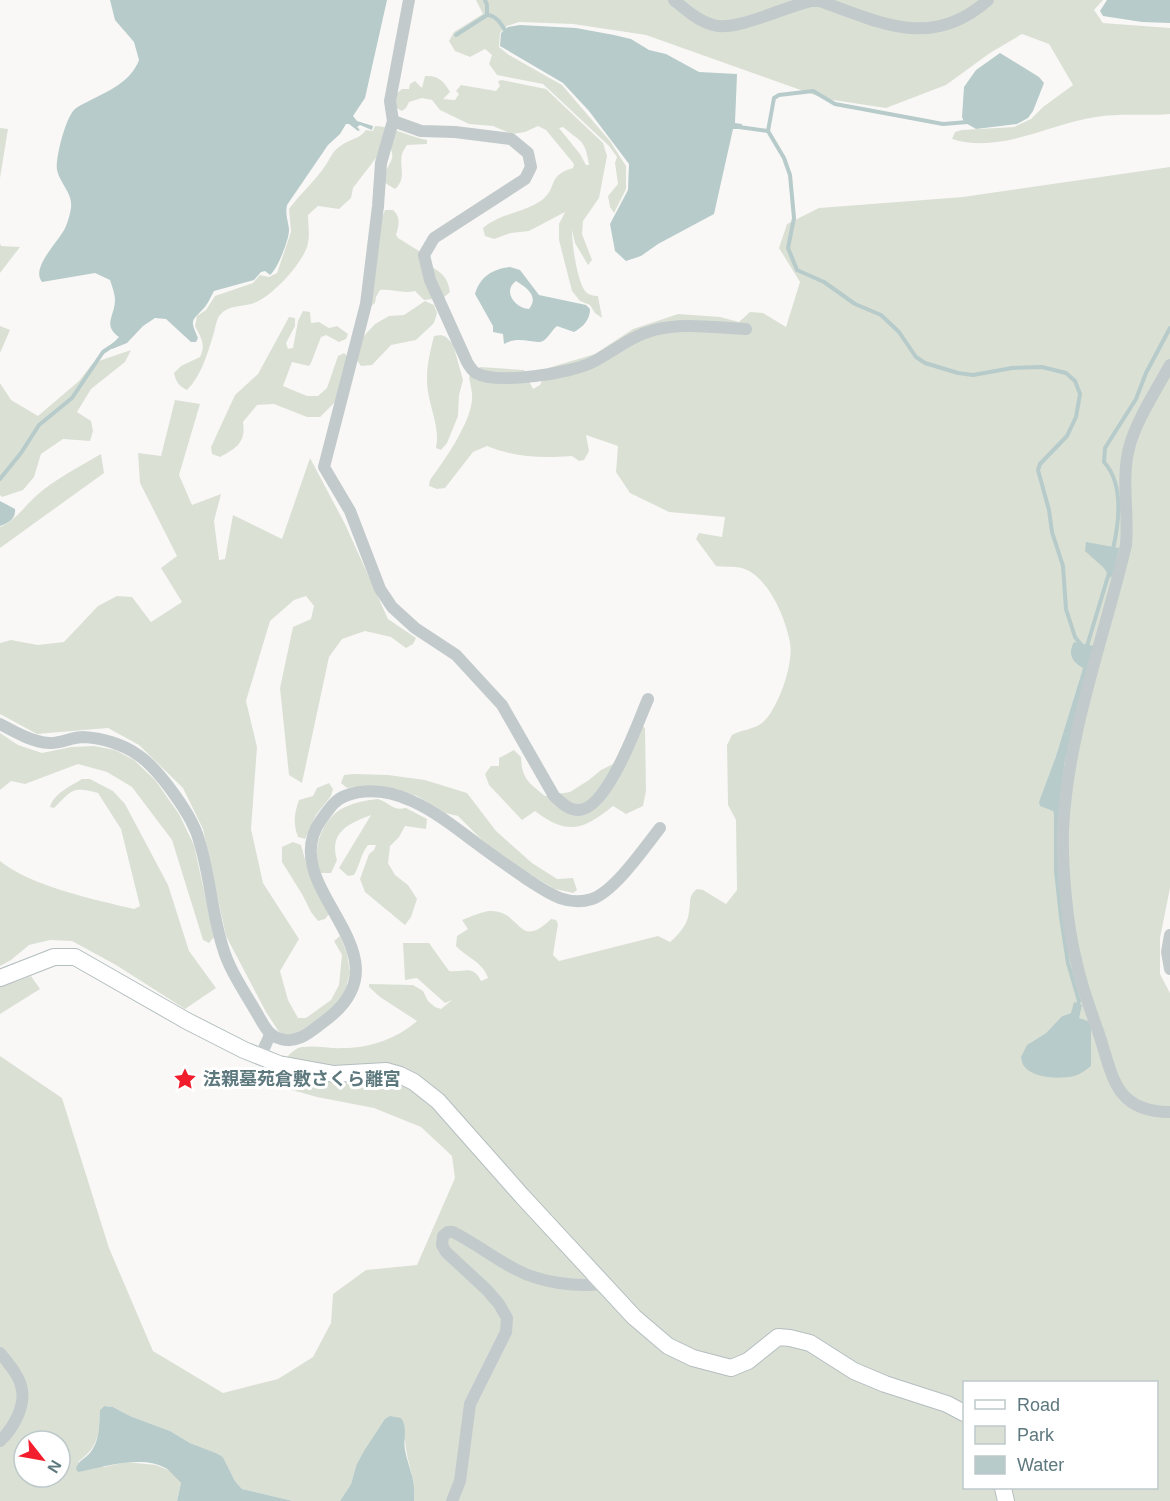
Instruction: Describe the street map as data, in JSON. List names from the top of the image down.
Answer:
{
  "places": {
    "place": ["法親墓苑倉敷さくら離宮"]
  },
  "legend": ["Road", "Park", "Water"],
  "north": "bottom right"
}
